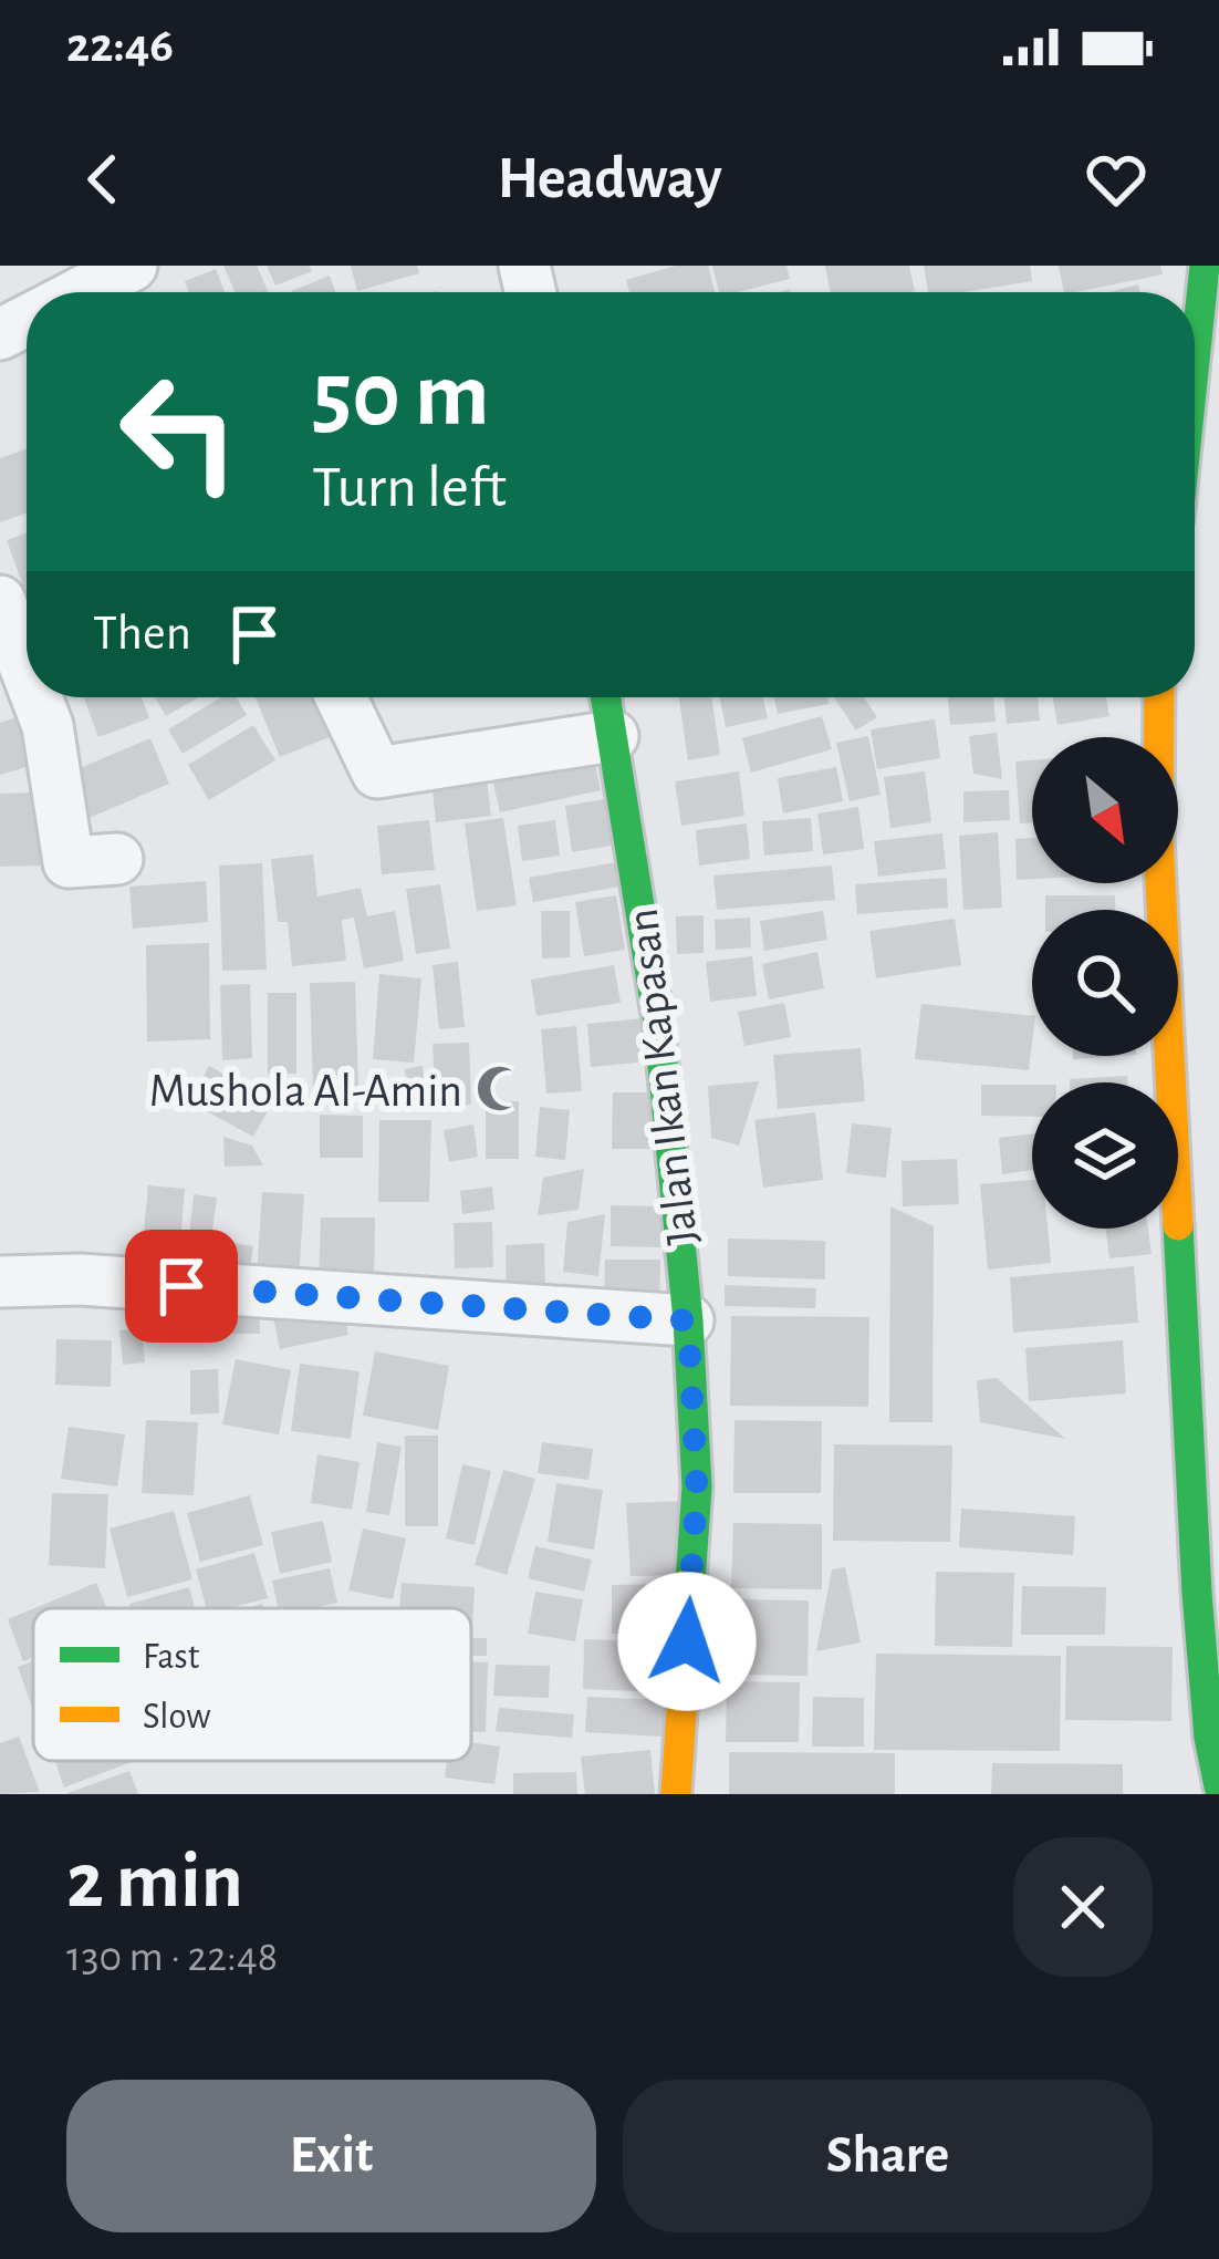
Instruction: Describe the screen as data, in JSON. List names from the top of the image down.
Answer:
{
  "streets": {
    "main road": ["Jalan Ikan Kapasan"]
  },
  "places": {
    "mosque": ["Mushola Al-Amin"]
  },
  "legend": ["Fast", "Slow"],
  "north": "bottom right",
  "page": {
    "status": "22:46",
    "header": "Headway",
    "turn": ["50 m", "Turn left"],
    "then": "Then",
    "heading": ["2 min", "130 m · 22:48"],
    "buttons": ["Exit", "Share"]
  }
}
